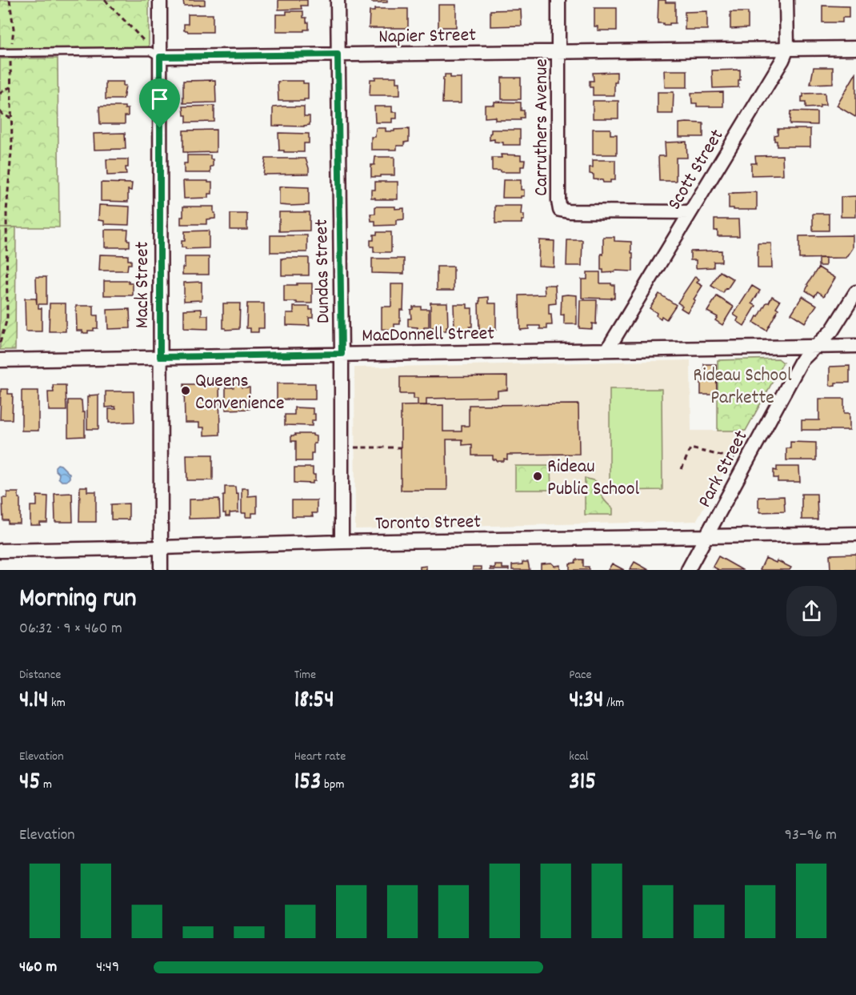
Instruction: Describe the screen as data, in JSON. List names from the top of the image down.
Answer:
{
  "streets": {
    "street": [
      "Napier Street",
      "Carruthers Avenue",
      "Scott Street",
      "Dundas Street",
      "Mack Street",
      "MacDonnell Street",
      "Park Street",
      "Toronto Street"
    ]
  },
  "crossings": [
    ["Napier Street", "Carruthers Avenue"],
    ["Napier Street", "Scott Street"],
    ["Napier Street", "Dundas Street"],
    ["Napier Street", "Mack Street"],
    ["Carruthers Avenue", "Scott Street"],
    ["Scott Street", "MacDonnell Street"],
    ["Dundas Street", "MacDonnell Street"],
    ["Dundas Street", "Toronto Street"],
    ["Mack Street", "MacDonnell Street"],
    ["Mack Street", "Toronto Street"],
    ["MacDonnell Street", "Park Street"],
    ["Park Street", "Toronto Street"]
  ],
  "parks": ["Rideau School Parkette"],
  "places": ["Queens Convenience", "Rideau Public School"],
  "page": {
    "heading": ["Morning run", "06:32 · 9 × 460 m"],
    "stats": [
      ["Distance", "4.14 km"],
      ["Time", "18:54"],
      ["Pace", "4:34 /km"],
      ["Elevation", "45 m"],
      ["Heart rate", "153 bpm"],
      ["kcal", "315"]
    ],
    "chart": ["Elevation", "93–96 m"],
    "list": [
      {
        "name": "460 m",
        "note": "4:49"
      }
    ]
  }
}
